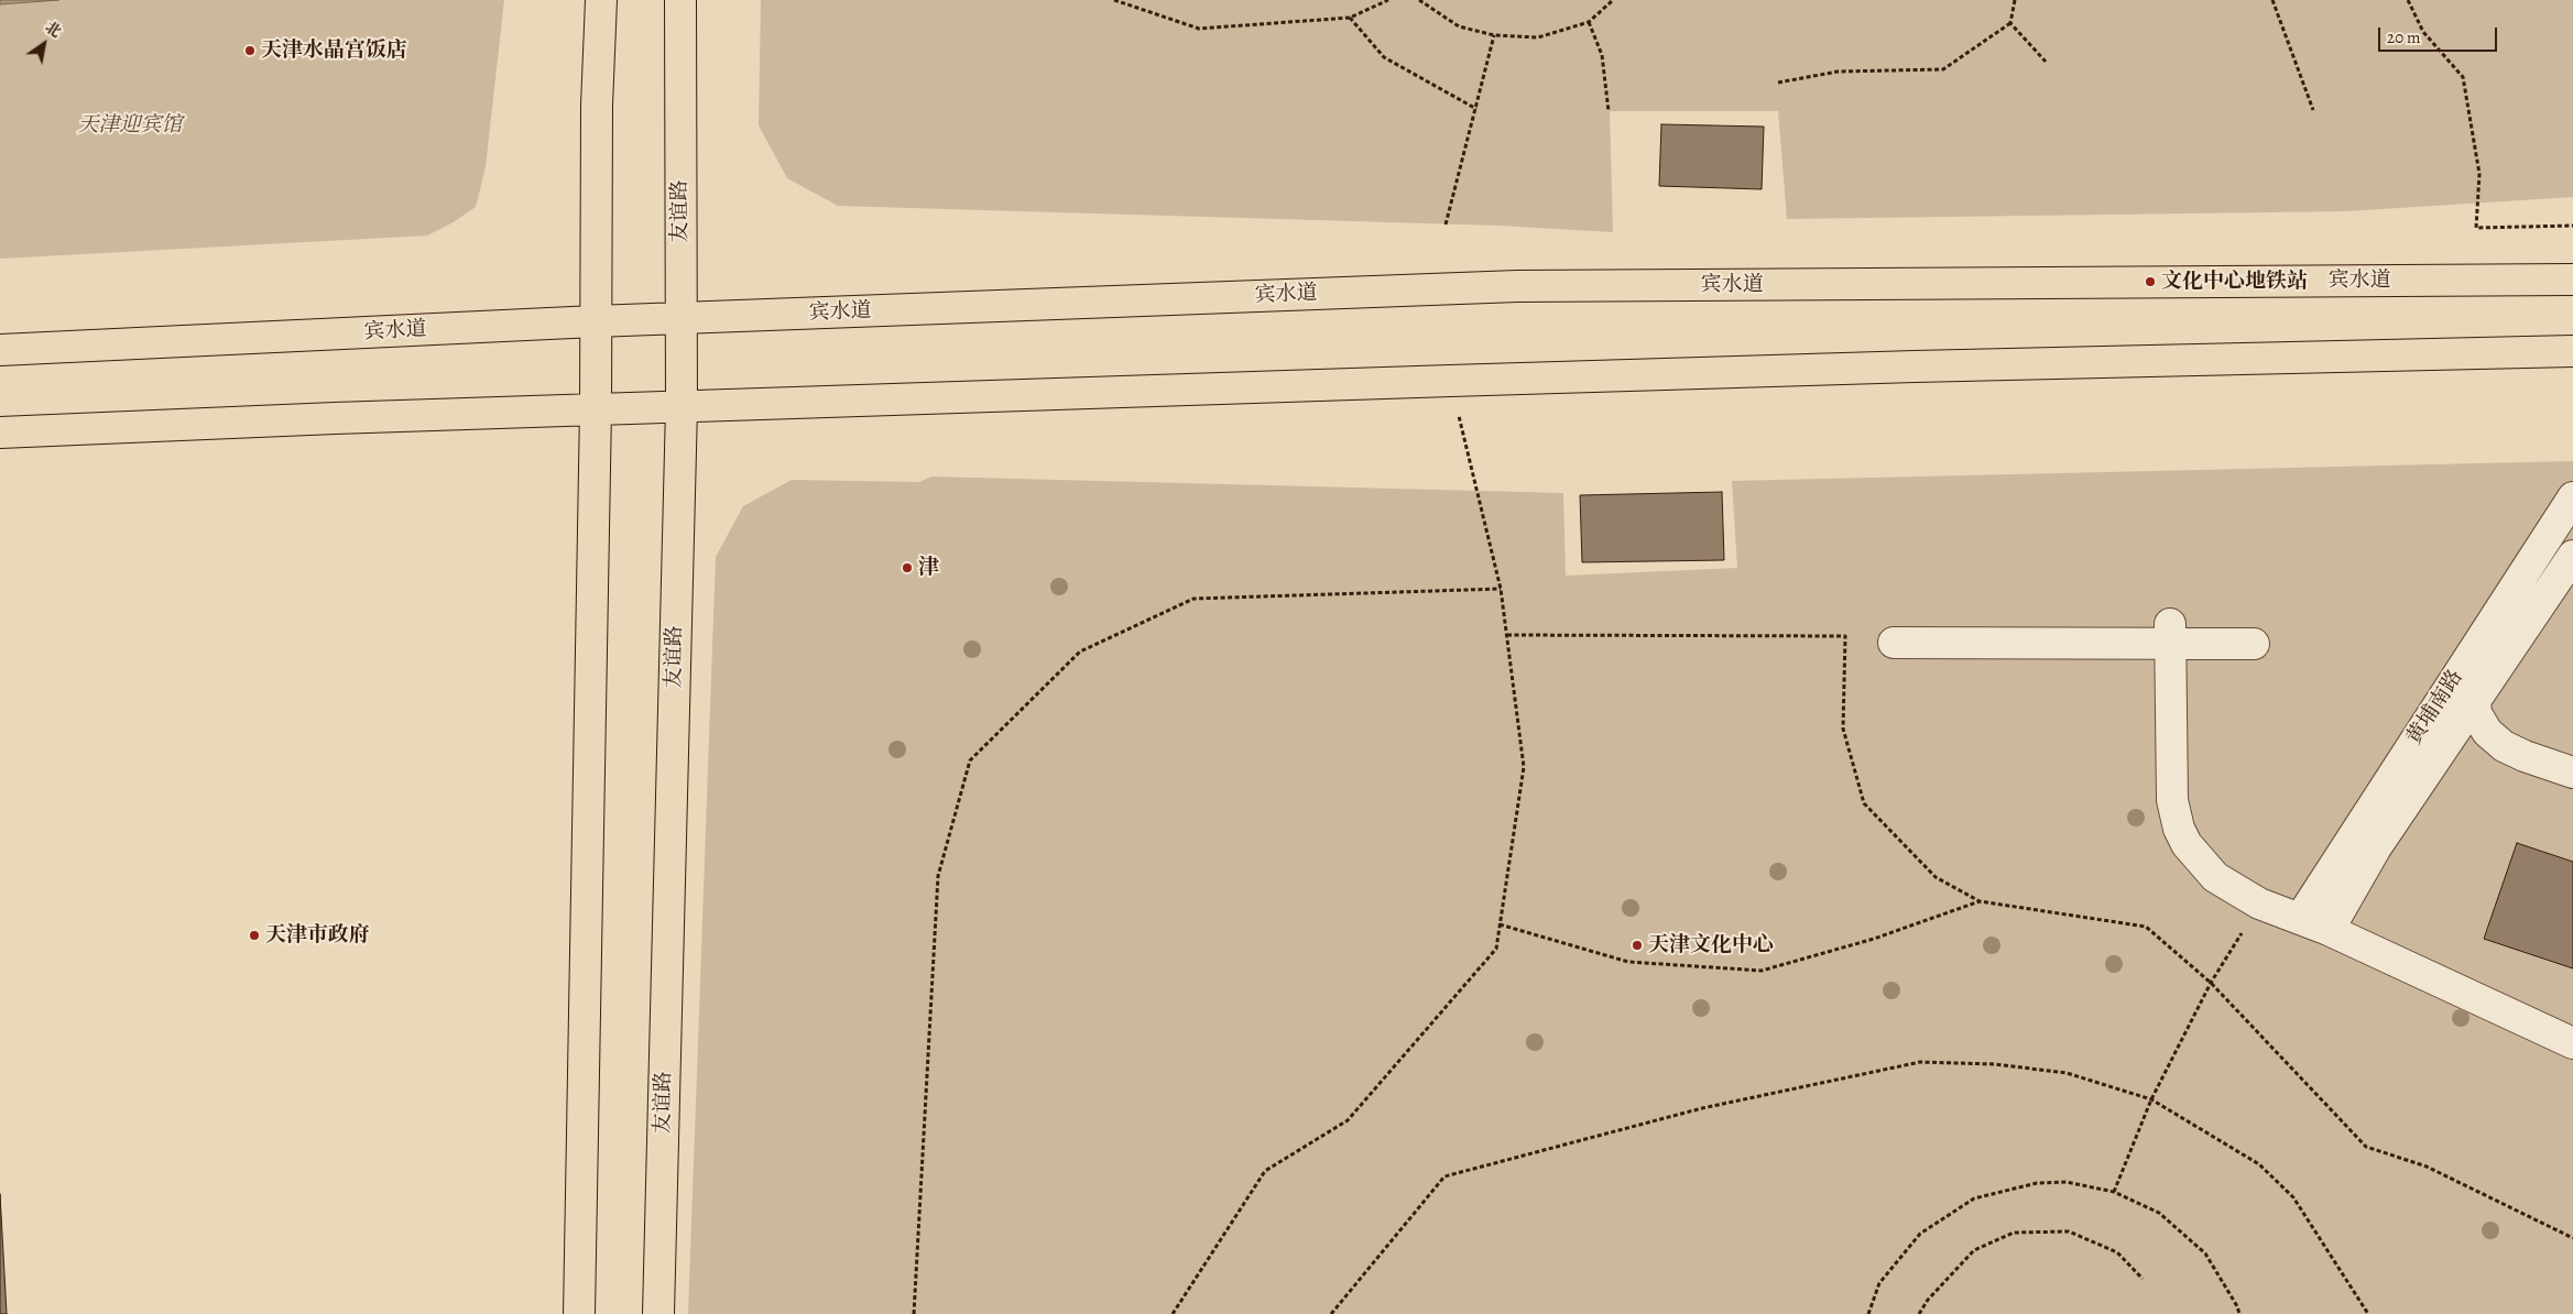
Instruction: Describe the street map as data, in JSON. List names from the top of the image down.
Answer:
{
  "streets": {
    "main road": ["友谊路", "宾水道"],
    "street": ["黄埔南路"]
  },
  "crossings": [
    ["友谊路", "宾水道"]
  ],
  "parks": ["天津迎宾馆"],
  "places": [
    "天津水晶宫饭店",
    "文化中心地铁站",
    "津",
    "天津市政府",
    "天津文化中心"
  ],
  "scale_bar": "20 m",
  "north": "top right"
}
